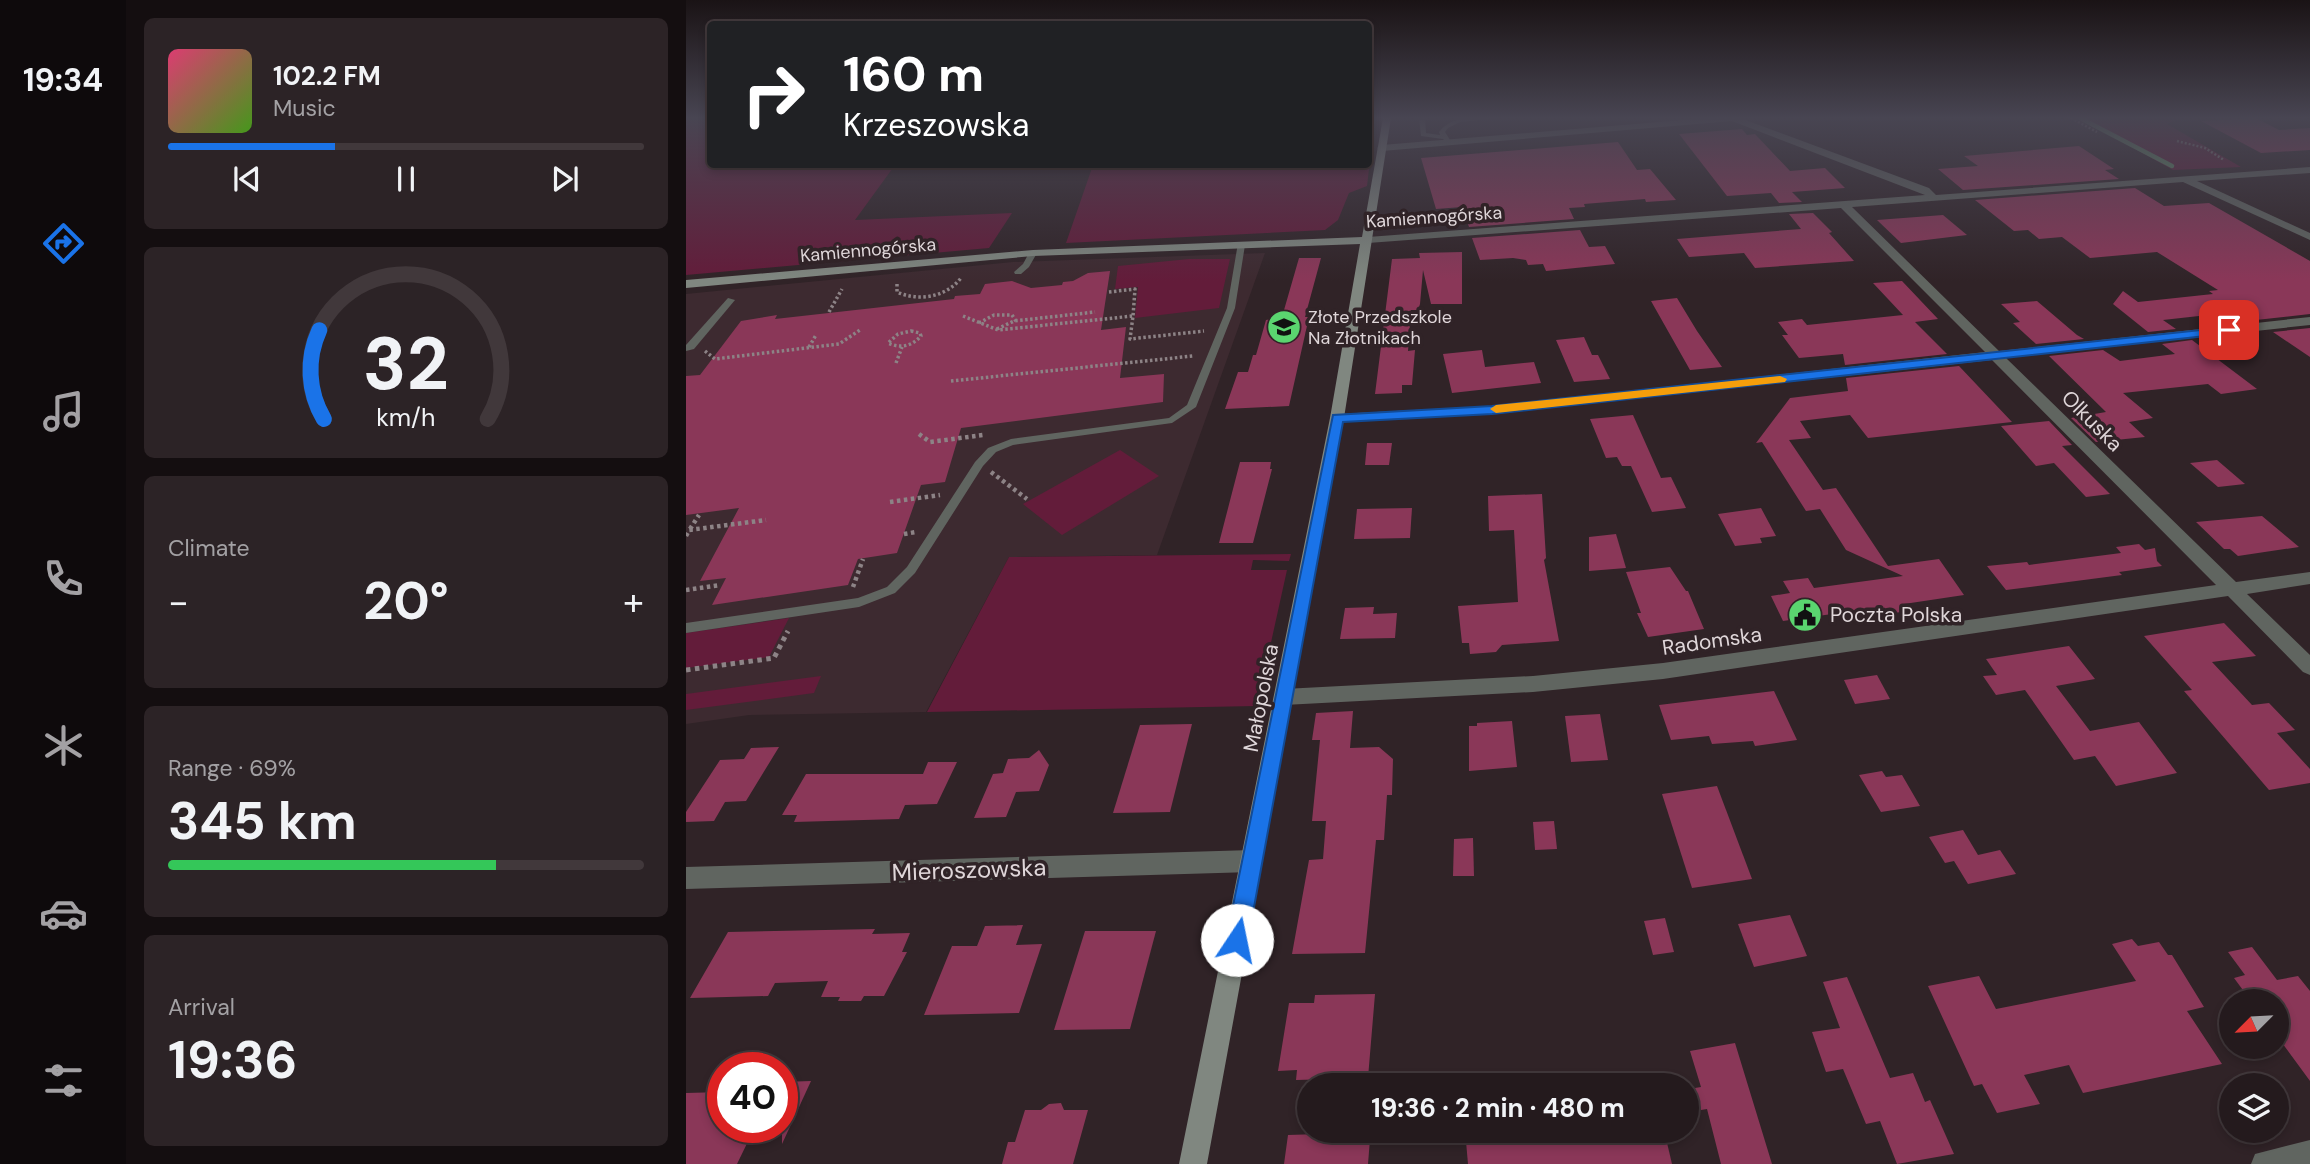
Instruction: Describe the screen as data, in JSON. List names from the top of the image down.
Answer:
{
  "streets": {
    "street": [
      "Kamiennogórska",
      "Olkuska",
      "Radomska",
      "Małopolska",
      "Mieroszowska"
    ]
  },
  "crossings": [
    ["Kamiennogórska", "Olkuska"],
    ["Kamiennogórska", "Małopolska"],
    ["Olkuska", "Radomska"],
    ["Radomska", "Małopolska"],
    ["Małopolska", "Mieroszowska"]
  ],
  "places": {
    "school or university": ["Złote Przedszkole Na Złotnikach"],
    "public building": ["Poczta Polska"]
  },
  "north": "bottom left",
  "page": {
    "tabs": "19:34",
    "turn": ["160 m", "Krzeszowska"],
    "song": ["102.2 FM", "Music"],
    "tile": [
      "Climate",
      ["Range · 69%", "345 km"],
      ["Arrival", "19:36"]
    ],
    "heat": ["−", "20°", "+"],
    "limit": "40",
    "trip": "19:36 · 2 min · 480 m",
    "gauge": ["32", "km/h"]
  }
}
